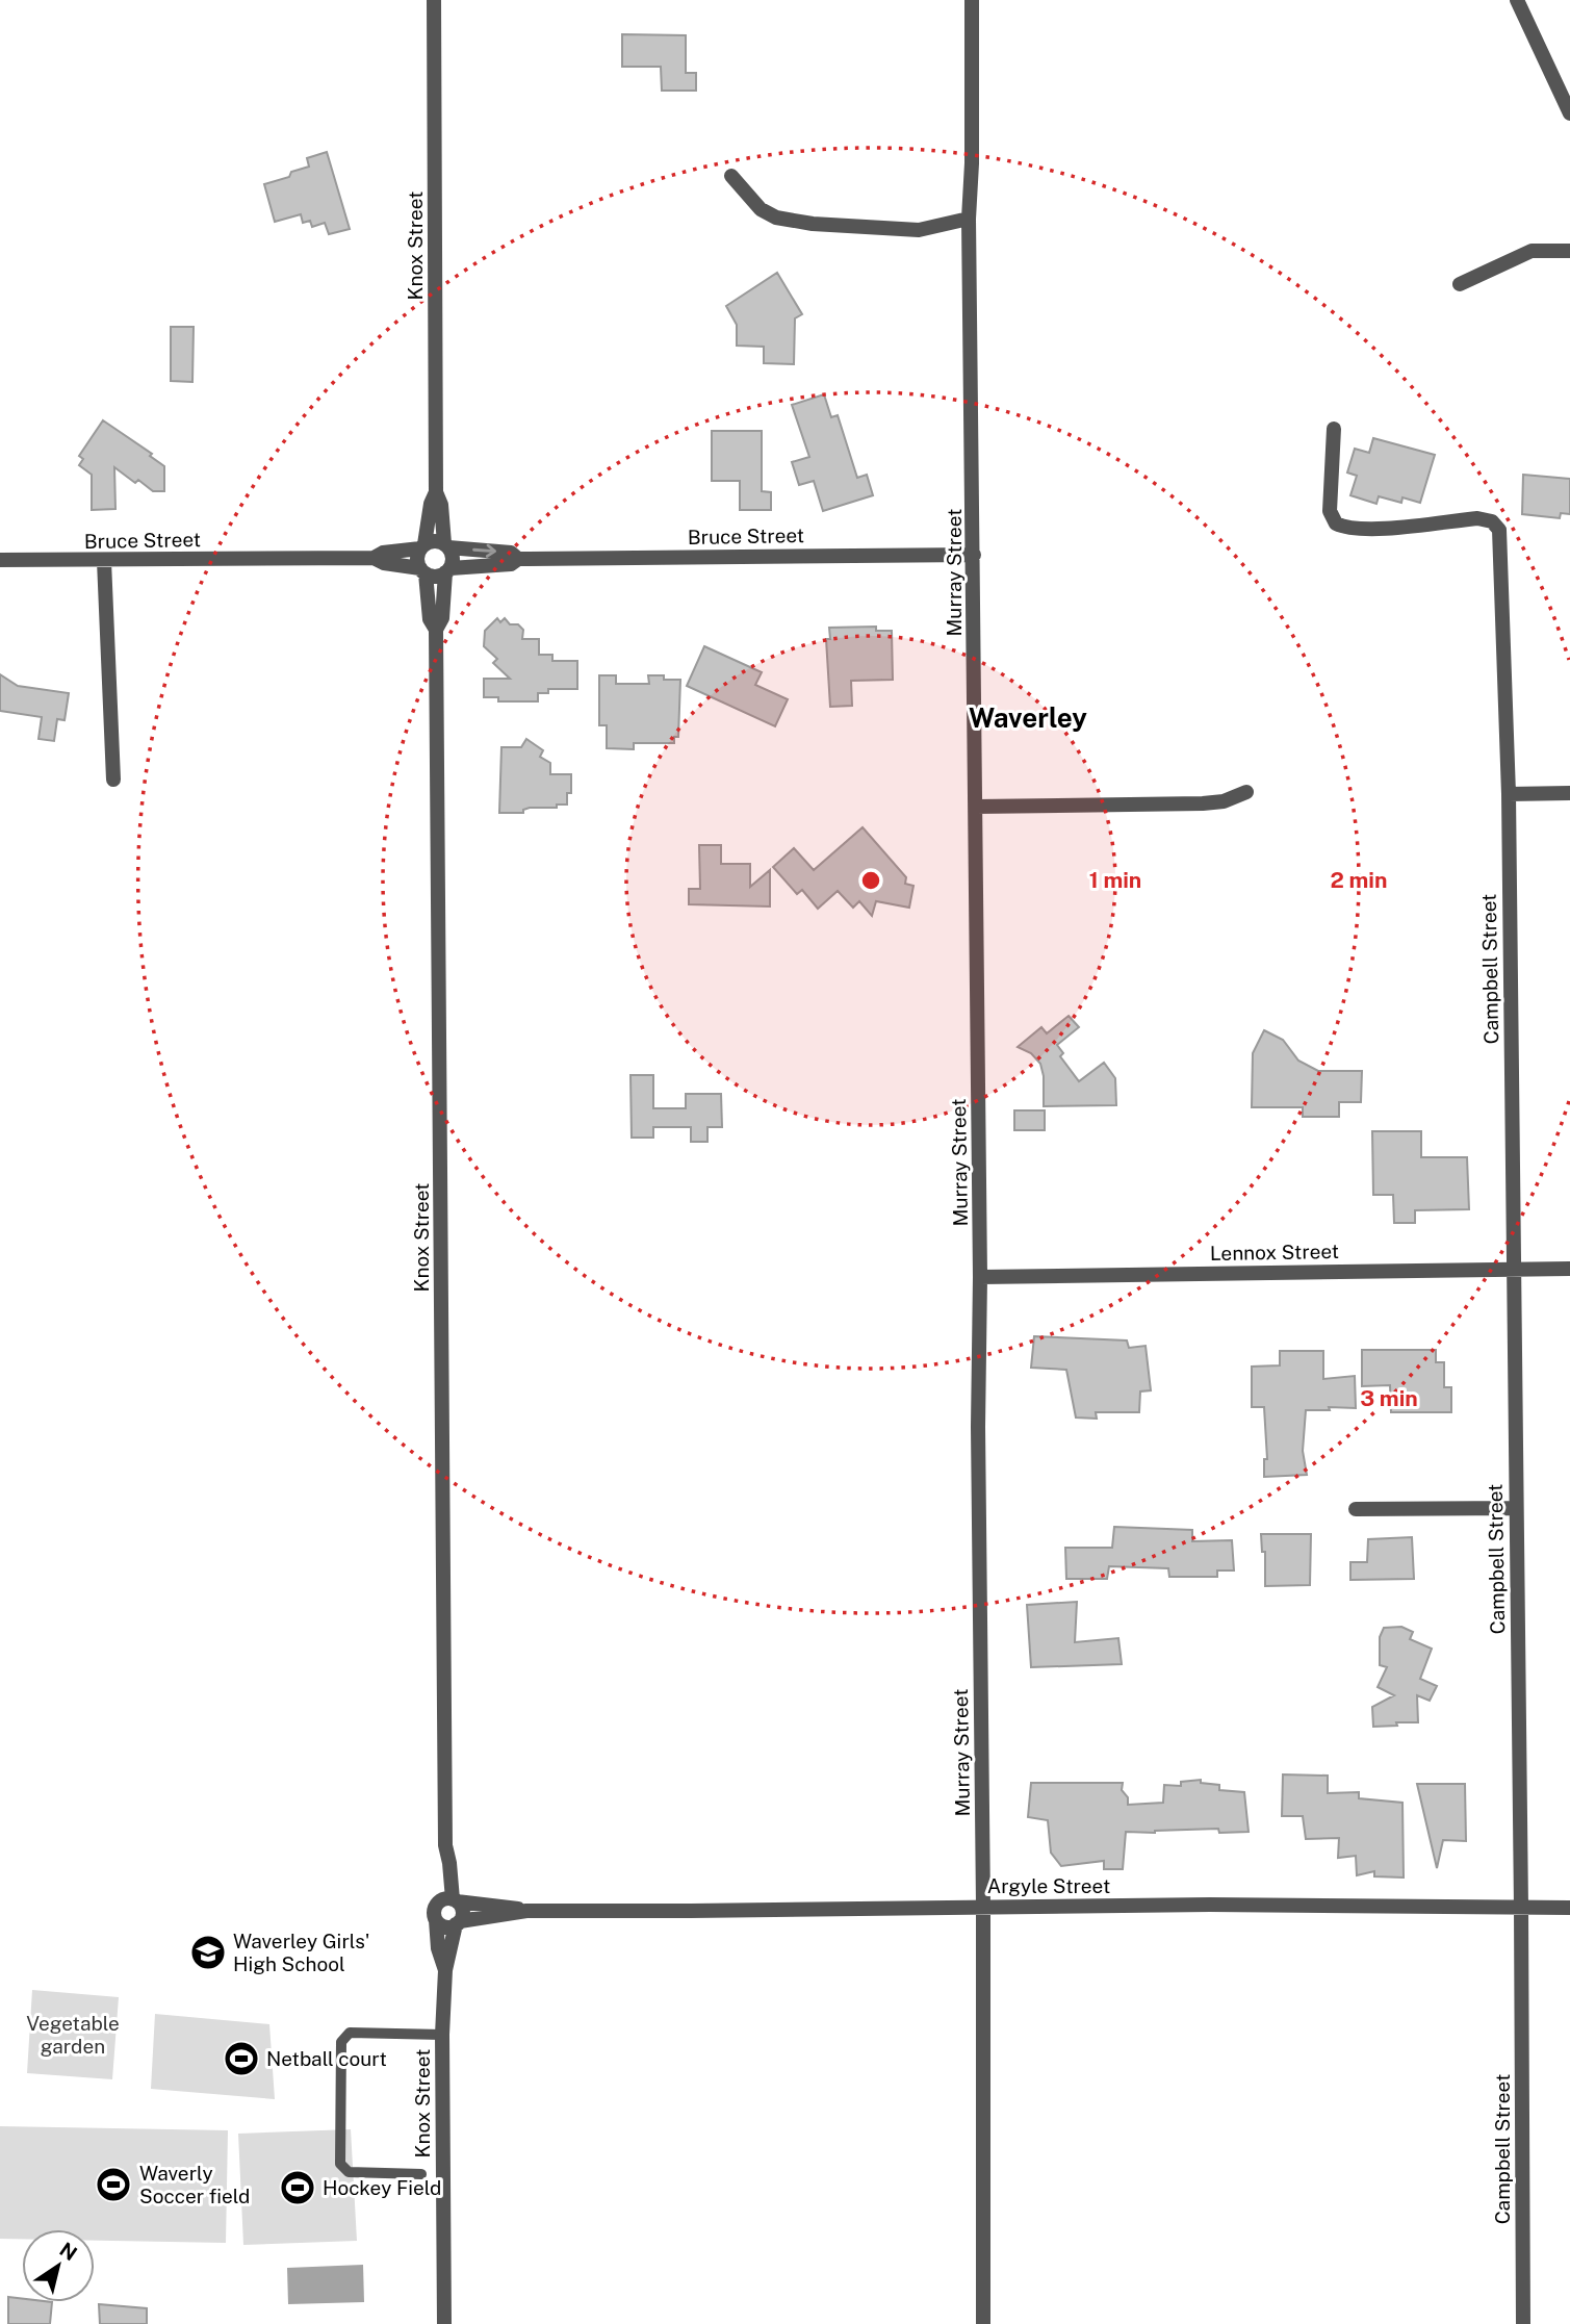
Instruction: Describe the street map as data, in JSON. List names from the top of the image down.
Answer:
{
  "streets": {
    "street": [
      "Knox Street",
      "Bruce Street",
      "Murray Street",
      "Campbell Street",
      "Lennox Street",
      "Argyle Street"
    ]
  },
  "crossings": [
    ["Knox Street", "Bruce Street"],
    ["Knox Street", "Argyle Street"],
    ["Bruce Street", "Murray Street"],
    ["Murray Street", "Lennox Street"],
    ["Murray Street", "Argyle Street"],
    ["Campbell Street", "Lennox Street"],
    ["Campbell Street", "Argyle Street"]
  ],
  "districts": ["Waverley"],
  "parks": ["Vegetable garden"],
  "places": {
    "school or university": ["Waverley Girls' High School"],
    "sports": ["Netball court", "Waverly Soccer field", "Hockey Field"]
  },
  "north": "top right",
  "rings": ["1 min", "2 min", "3 min"]
}
